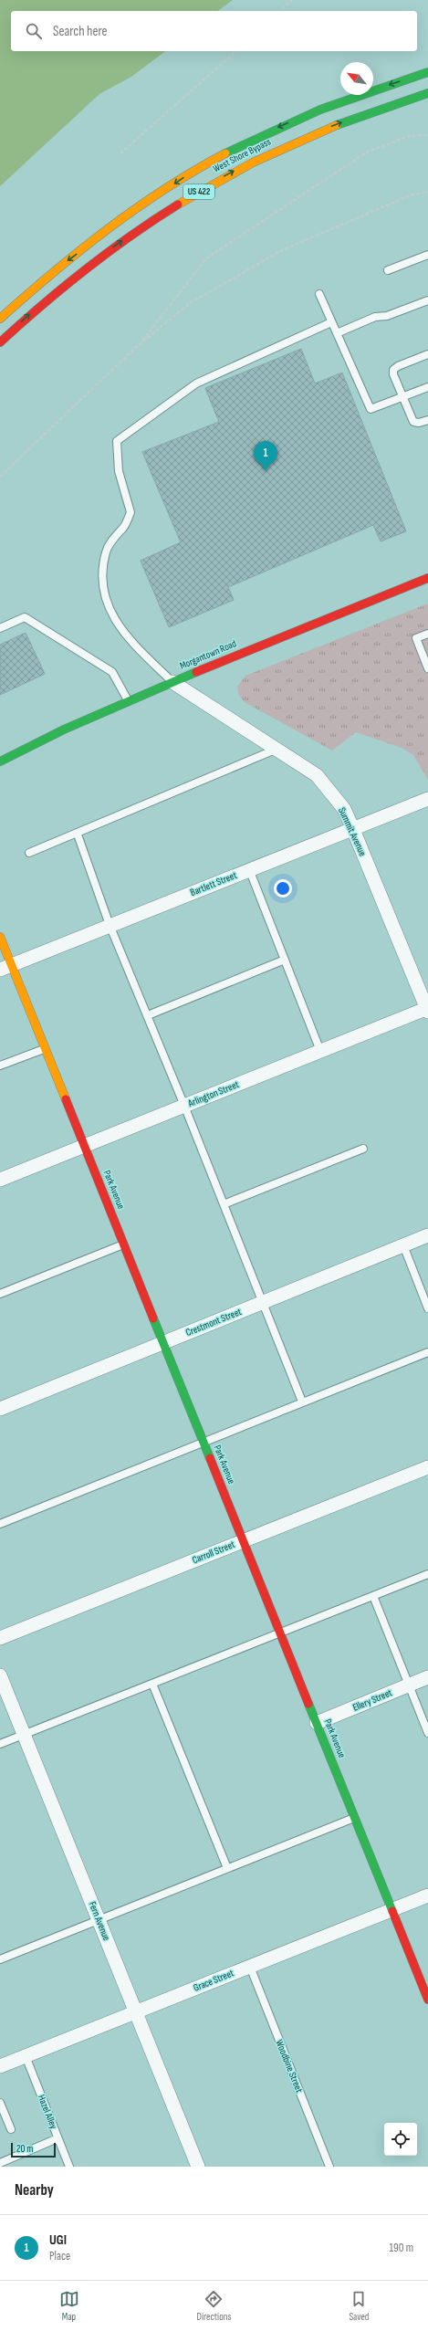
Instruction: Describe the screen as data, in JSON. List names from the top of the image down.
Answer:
{
  "streets": {
    "main road": [
      "West Shore Bypass",
      "US 422",
      "Morgantown Road",
      "Park Avenue"
    ],
    "street": [
      "Summit Avenue",
      "Bartlett Street",
      "Arlington Street",
      "Crestmont Street",
      "Carroll Street",
      "Ellery Street",
      "Fern Avenue",
      "Grace Street"
    ],
    "lane": ["Woodbine Street", "Hazel Alley"]
  },
  "crossings": [
    ["Morgantown Road", "Summit Avenue"],
    ["Summit Avenue", "Bartlett Street"],
    ["Summit Avenue", "Arlington Street"],
    ["Bartlett Street", "Park Avenue"],
    ["Arlington Street", "Park Avenue"],
    ["Park Avenue", "Crestmont Street"],
    ["Park Avenue", "Carroll Street"],
    ["Park Avenue", "Ellery Street"],
    ["Park Avenue", "Grace Street"],
    ["Fern Avenue", "Grace Street"],
    ["Grace Street", "Woodbine Street"],
    ["Grace Street", "Hazel Alley"]
  ],
  "scale_bar": "20 m",
  "north": "top left",
  "page": {
    "search": "Search here",
    "pins": "1",
    "scale": "20 m",
    "heading": "Nearby",
    "list": [
      {
        "mark": "1",
        "name": "UGI",
        "note": "Place",
        "value": "190 m"
      }
    ],
    "nav": ["Map", "Directions", "Saved"]
  }
}
